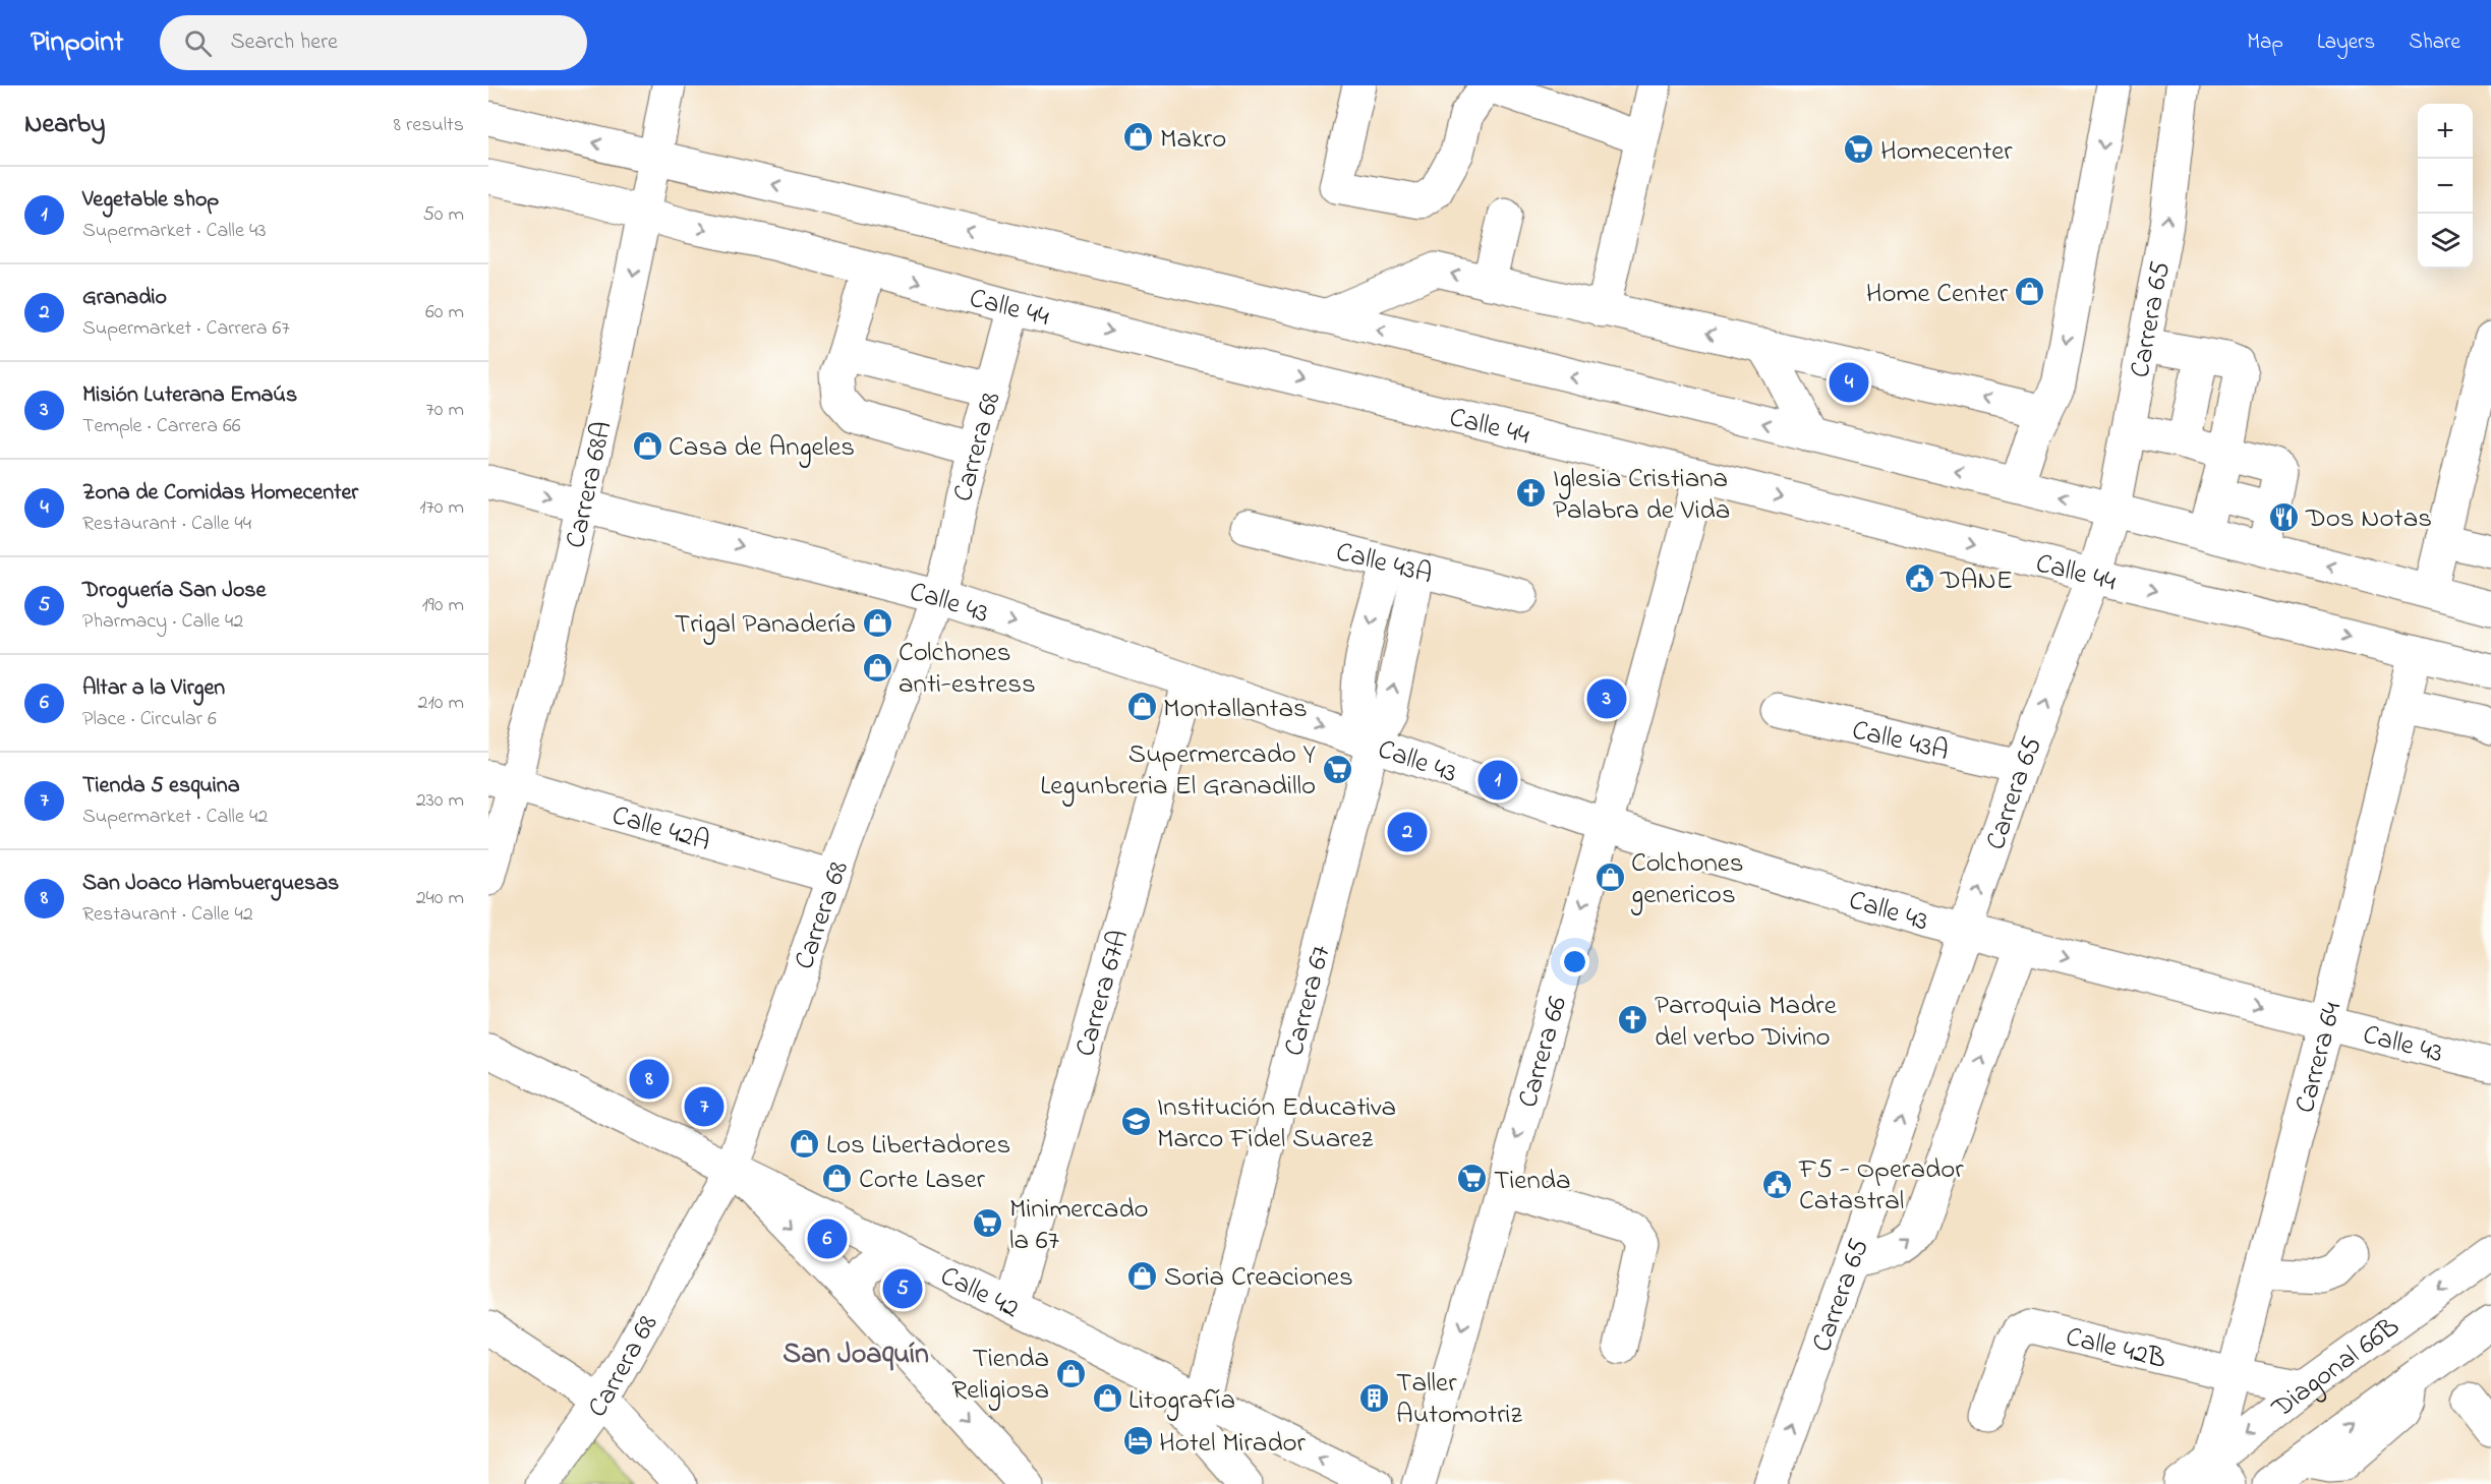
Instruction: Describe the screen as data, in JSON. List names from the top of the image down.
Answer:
{
  "streets": {
    "street": [
      "Calle 44",
      "Carrera 65",
      "Carrera 68",
      "Carrera 68A",
      "Calle 43A",
      "Calle 43",
      "Calle 42A",
      "Carrera 67A",
      "Carrera 67",
      "Carrera 66",
      "Carrera 64",
      "Calle 42",
      "Calle 42B",
      "Diagonal 66B"
    ]
  },
  "crossings": [
    ["Calle 44", "Carrera 65"],
    ["Calle 44", "Carrera 68"],
    ["Calle 44", "Carrera 68A"],
    ["Calle 44", "Carrera 66"],
    ["Calle 44", "Carrera 64"],
    ["Carrera 65", "Calle 43A"],
    ["Carrera 65", "Calle 43"],
    ["Carrera 68", "Calle 43"],
    ["Carrera 68", "Calle 42A"],
    ["Carrera 68", "Calle 42"],
    ["Carrera 68A", "Calle 43"],
    ["Carrera 68A", "Calle 42A"],
    ["Calle 43", "Carrera 67A"],
    ["Calle 43", "Carrera 67"],
    ["Calle 43", "Carrera 66"],
    ["Calle 43", "Carrera 64"],
    ["Carrera 67A", "Calle 42"],
    ["Carrera 67", "Calle 42"],
    ["Carrera 64", "Calle 42B"],
    ["Carrera 64", "Diagonal 66B"],
    ["Calle 42B", "Diagonal 66B"]
  ],
  "one_way": ["Carrera 68A", "Calle 43", "Carrera 66"],
  "districts": ["San Joaquín"],
  "places": {
    "shop": [
      "Makro",
      "Home Center",
      "Casa de Angeles",
      "Trigal Panadería",
      "Colchones anti-estress",
      "Montallantas",
      "Colchones genericos",
      "Los Libertadores",
      "Corte Laser",
      "Soria Creaciones",
      "Tienda Religiosa",
      "Litografía"
    ],
    "supermarket": [
      "Homecenter",
      "Supermercado Y Legunbreria El Granadillo",
      "Tienda",
      "Minimercado la 67"
    ],
    "church": ["Iglesia Cristiana Palabra de Vida", "Parroquia Madre del verbo Divino"],
    "restaurant": ["Dos Notas"],
    "public building": ["DANE", "F5 - Operador Catastral"],
    "school or university": ["Institución Educativa Marco Fidel Suarez"],
    "building": ["Taller Automotriz"],
    "hotel": ["Hotel Mirador"]
  },
  "page": {
    "header": "Pinpoint",
    "search": "Search here",
    "nav": ["Map", "Layers", "Share"],
    "heading": ["Nearby", "8 results"],
    "map_buttons": ["+", "−"],
    "list": [
      {
        "mark": "1",
        "name": "Vegetable shop",
        "note": "Supermarket · Calle 43",
        "value": "50 m"
      },
      {
        "mark": "2",
        "name": "Granadio",
        "note": "Supermarket · Carrera 67",
        "value": "60 m"
      },
      {
        "mark": "3",
        "name": "Misión Luterana Emaús",
        "note": "Temple · Carrera 66",
        "value": "70 m"
      },
      {
        "mark": "4",
        "name": "Zona de Comidas Homecenter",
        "note": "Restaurant · Calle 44",
        "value": "170 m"
      },
      {
        "mark": "5",
        "name": "Droguería San Jose",
        "note": "Pharmacy · Calle 42",
        "value": "190 m"
      },
      {
        "mark": "6",
        "name": "Altar a la Virgen",
        "note": "Place · Circular 6",
        "value": "210 m"
      },
      {
        "mark": "7",
        "name": "Tienda 5 esquina",
        "note": "Supermarket · Calle 42",
        "value": "230 m"
      },
      {
        "mark": "8",
        "name": "San Joaco Hambuerguesas",
        "note": "Restaurant · Calle 42",
        "value": "240 m"
      }
    ],
    "pins": [
      "4",
      "3",
      "1",
      "2",
      "8",
      "7",
      "6",
      "5"
    ]
  }
}
